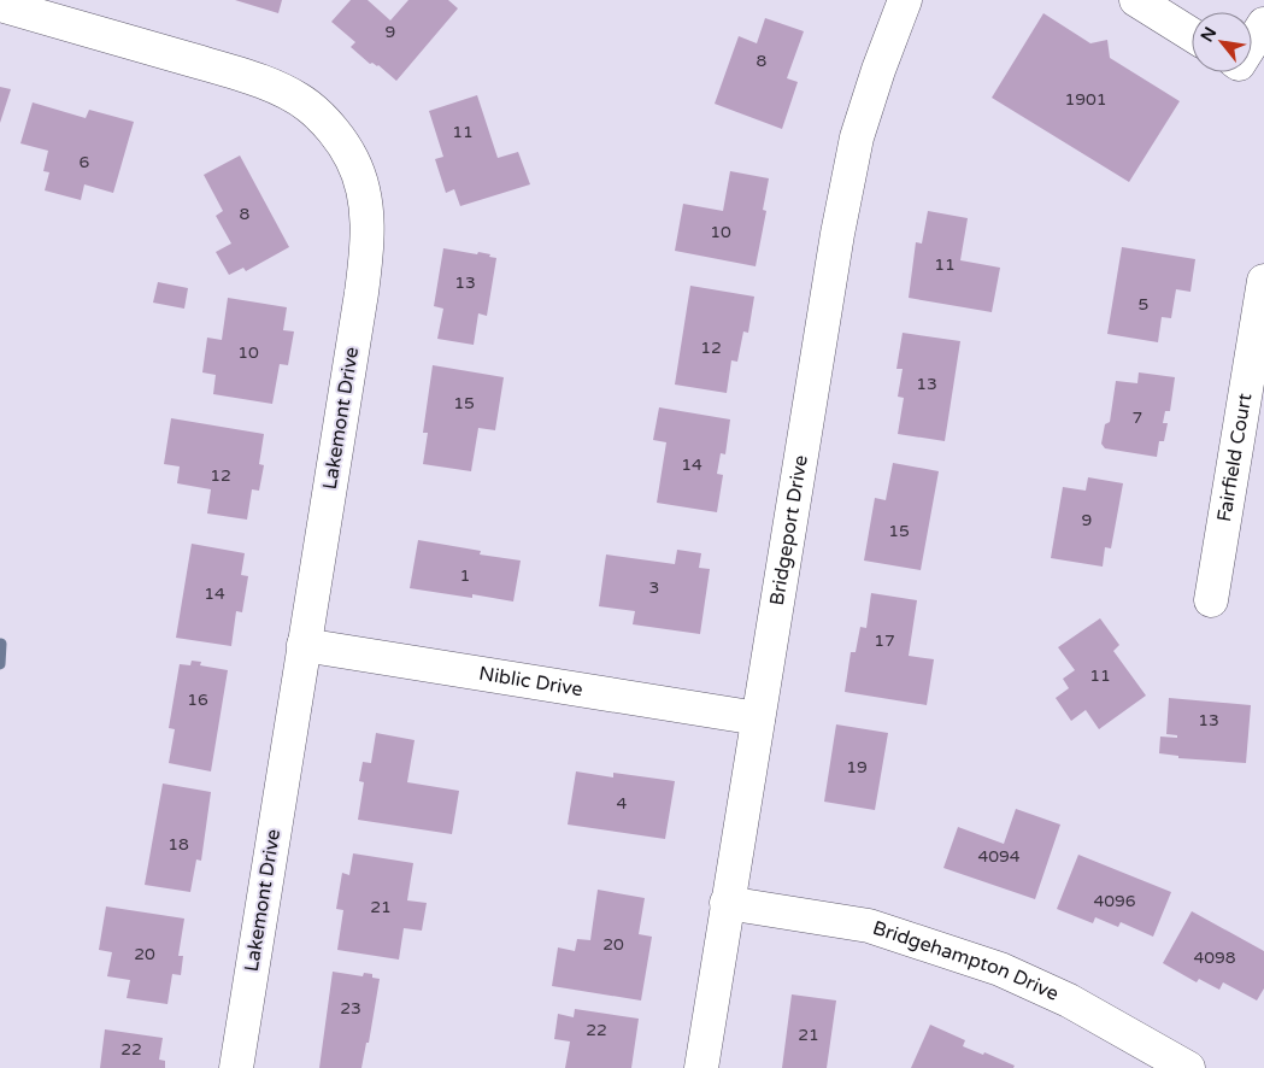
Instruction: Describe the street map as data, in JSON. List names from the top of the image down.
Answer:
{
  "streets": {
    "street": [
      "Lakemont Drive",
      "Fairfield Court",
      "Bridgeport Drive",
      "Niblic Drive",
      "Bridgehampton Drive"
    ]
  },
  "crossings": [
    ["Lakemont Drive", "Niblic Drive"],
    ["Bridgeport Drive", "Niblic Drive"],
    ["Bridgeport Drive", "Bridgehampton Drive"]
  ],
  "house_numbers": [
    "9",
    "8",
    "1901",
    "11",
    "6",
    "8",
    "10",
    "11",
    "13",
    "5",
    "12",
    "10",
    "13",
    "15",
    "7",
    "14",
    "12",
    "9",
    "15",
    "1",
    "3",
    "14",
    "17",
    "11",
    "16",
    "13",
    "19",
    "4",
    "18",
    "4094",
    "4096",
    "21",
    "20",
    "20",
    "4098",
    "23",
    "22",
    "21",
    "22"
  ],
  "north": "top left"
}
